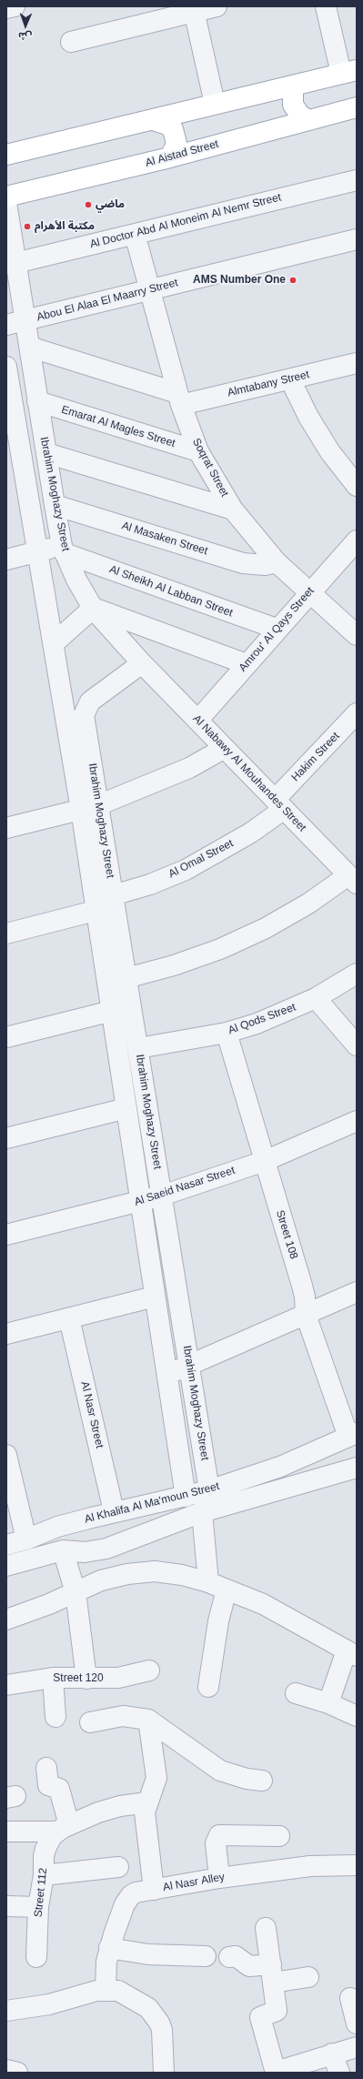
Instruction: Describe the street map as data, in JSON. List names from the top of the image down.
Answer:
{
  "streets": {
    "main road": ["Al Aistad Street"],
    "street": [
      "Al Doctor Abd Al Moneim Al Nemr Street",
      "Abou El Alaa El Maarry Street",
      "Almtabany Street",
      "Emarat Al Magles Street",
      "Soqrat Street",
      "Ibrahim Moghazy Street",
      "Al Masaken Street",
      "Al Sheikh Al Labban Street",
      "Amrou' Al Qays Street",
      "Hakim Street",
      "Al Nabawy Al Mouhandes Street",
      "Al Omal Street",
      "Al Qods Street",
      "Al Saeid Nasar Street",
      "Street 108",
      "Al Nasr Street",
      "Al Khalifa Al Ma'moun Street",
      "Street 120",
      "Al Nasr Alley",
      "Street 112"
    ]
  },
  "crossings": [
    ["Al Doctor Abd Al Moneim Al Nemr Street", "Soqrat Street"],
    ["Al Doctor Abd Al Moneim Al Nemr Street", "Ibrahim Moghazy Street"],
    ["Abou El Alaa El Maarry Street", "Soqrat Street"],
    ["Abou El Alaa El Maarry Street", "Ibrahim Moghazy Street"],
    ["Almtabany Street", "Soqrat Street"],
    ["Emarat Al Magles Street", "Soqrat Street"],
    ["Emarat Al Magles Street", "Ibrahim Moghazy Street"],
    ["Soqrat Street", "Al Masaken Street"],
    ["Soqrat Street", "Amrou' Al Qays Street"],
    ["Ibrahim Moghazy Street", "Al Masaken Street"],
    ["Ibrahim Moghazy Street", "Al Sheikh Al Labban Street"],
    ["Ibrahim Moghazy Street", "Al Nabawy Al Mouhandes Street"],
    ["Ibrahim Moghazy Street", "Al Omal Street"],
    ["Ibrahim Moghazy Street", "Al Qods Street"],
    ["Ibrahim Moghazy Street", "Al Saeid Nasar Street"],
    ["Ibrahim Moghazy Street", "Al Khalifa Al Ma'moun Street"],
    ["Al Sheikh Al Labban Street", "Amrou' Al Qays Street"],
    ["Amrou' Al Qays Street", "Al Nabawy Al Mouhandes Street"],
    ["Hakim Street", "Al Nabawy Al Mouhandes Street"],
    ["Hakim Street", "Al Omal Street"],
    ["Al Nabawy Al Mouhandes Street", "Al Omal Street"],
    ["Al Qods Street", "Street 108"],
    ["Al Saeid Nasar Street", "Street 108"],
    ["Street 108", "Al Khalifa Al Ma'moun Street"],
    ["Al Nasr Street", "Al Khalifa Al Ma'moun Street"]
  ],
  "places": ["ماضي", "مكتبة الأهرام", "AMS Number One"],
  "north": "bottom"
}
